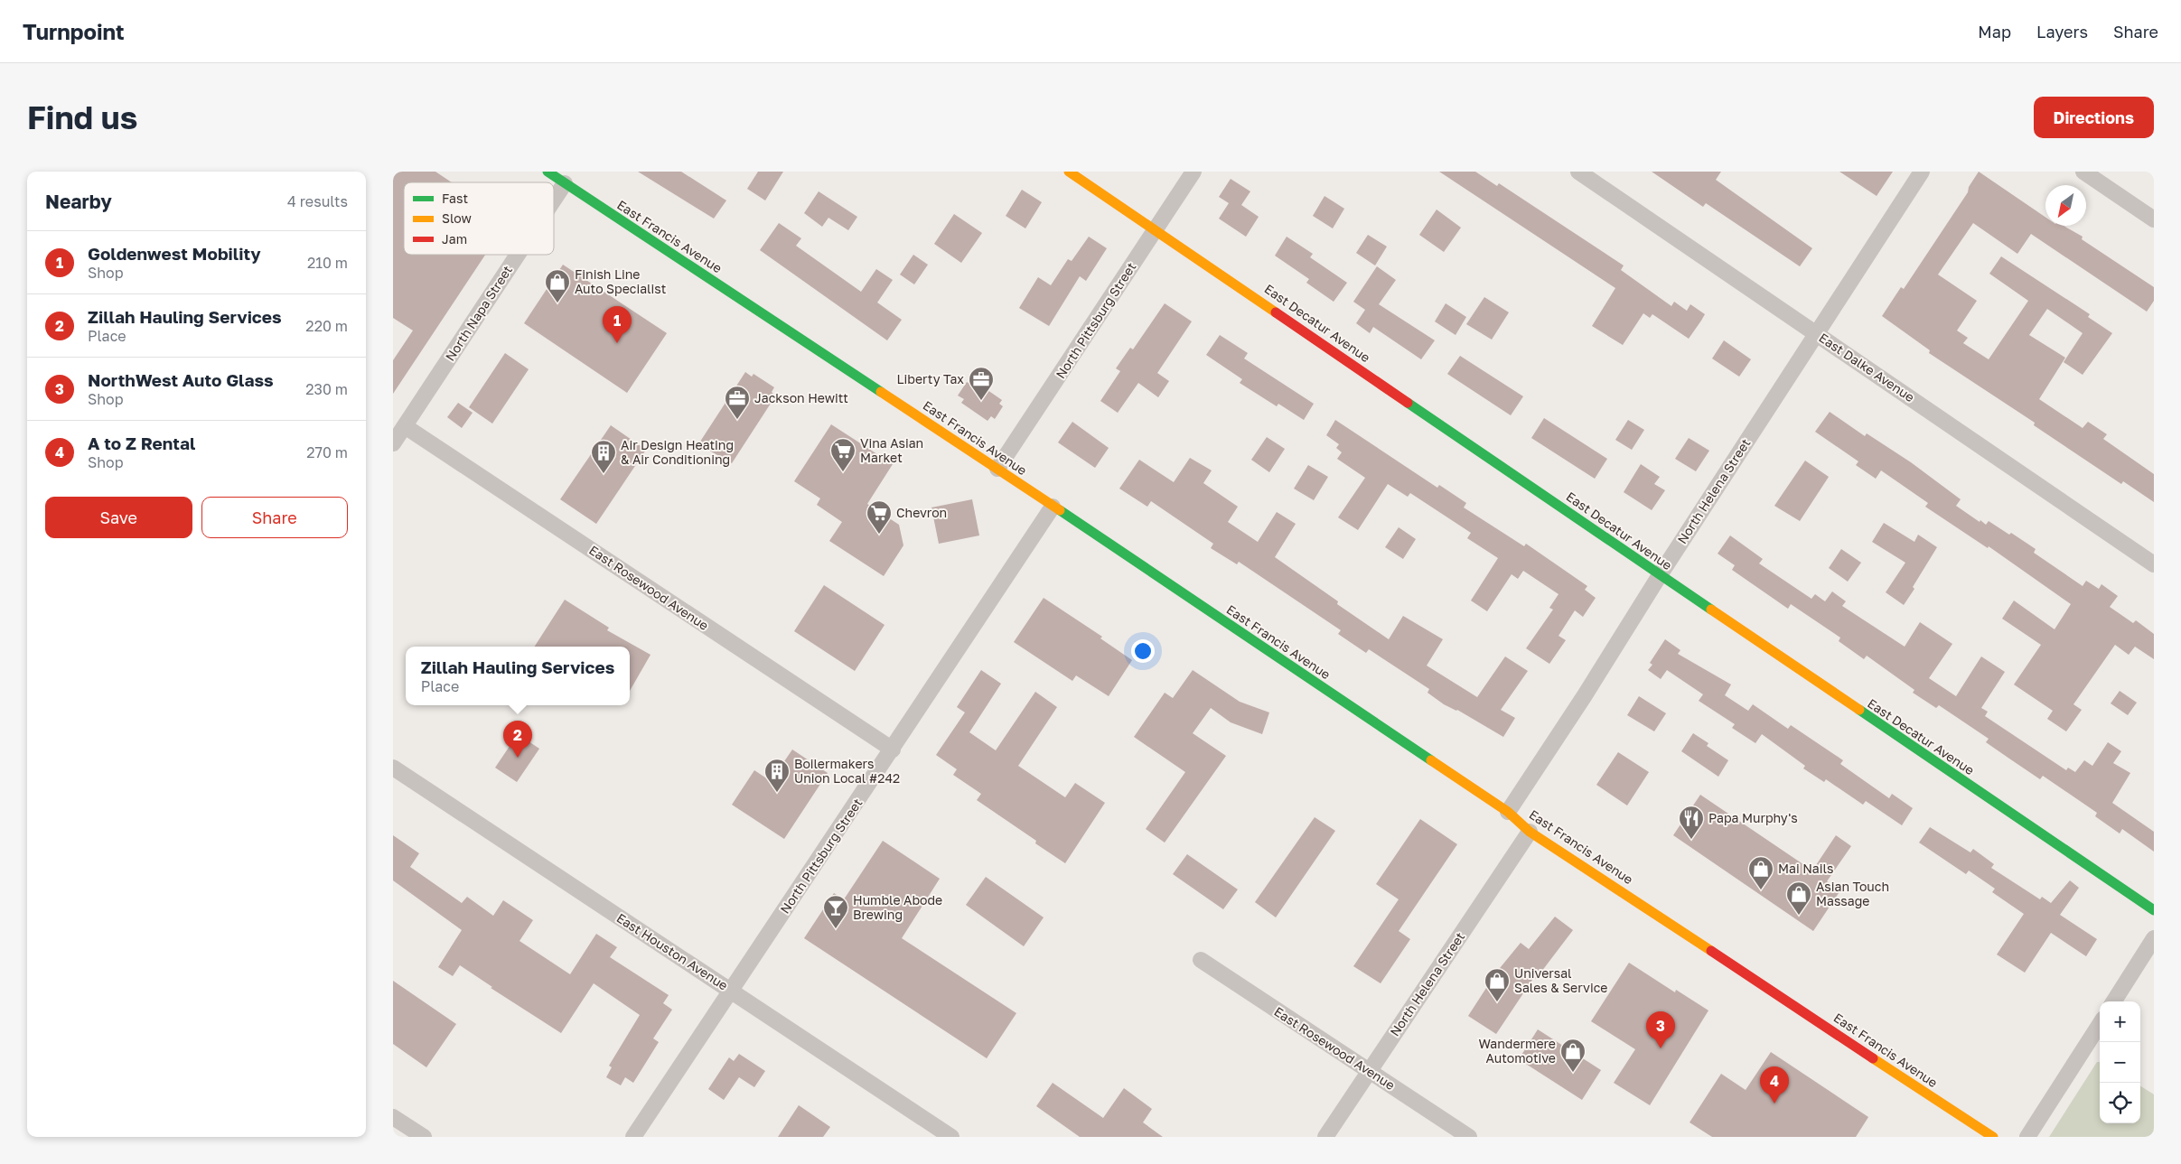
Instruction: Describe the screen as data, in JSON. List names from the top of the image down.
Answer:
{
  "streets": {
    "main road": ["East Francis Avenue", "East Decatur Avenue"],
    "street": [
      "North Napa Street",
      "North Pittsburg Street",
      "East Dalke Avenue",
      "North Helena Street",
      "East Rosewood Avenue",
      "East Houston Avenue"
    ]
  },
  "crossings": [
    ["East Francis Avenue", "North Napa Street"],
    ["East Francis Avenue", "North Pittsburg Street"],
    ["East Francis Avenue", "North Helena Street"],
    ["North Napa Street", "East Rosewood Avenue"],
    ["North Pittsburg Street", "East Decatur Avenue"],
    ["North Pittsburg Street", "East Rosewood Avenue"],
    ["North Pittsburg Street", "East Houston Avenue"],
    ["East Decatur Avenue", "North Helena Street"],
    ["East Dalke Avenue", "North Helena Street"],
    ["North Helena Street", "East Rosewood Avenue"]
  ],
  "places": {
    "shop": [
      "Finish Line Auto Specialist",
      "Mai Nails",
      "Asian Touch Massage",
      "Universal Sales & Service",
      "Wandermere Automotive"
    ],
    "office": ["Liberty Tax", "Jackson Hewitt"],
    "supermarket": ["Vina Asian Market", "Chevron"],
    "building": ["Air Design Heating & Air Conditioning", "Boilermakers Union Local #242"],
    "restaurant": ["Papa Murphy's"],
    "bar": ["Humble Abode Brewing"]
  },
  "legend": ["Fast", "Slow", "Jam"],
  "north": "bottom left",
  "page": {
    "header": "Turnpoint",
    "nav": ["Map", "Layers", "Share"],
    "buttons": [
      "Directions",
      ["Save", "Share"]
    ],
    "title": "Find us",
    "heading": ["Nearby", "4 results"],
    "list": [
      {
        "mark": "1",
        "name": "Goldenwest Mobility",
        "note": "Shop",
        "value": "210 m"
      },
      {
        "mark": "2",
        "name": "Zillah Hauling Services",
        "note": "Place",
        "value": "220 m"
      },
      {
        "mark": "3",
        "name": "NorthWest Auto Glass",
        "note": "Shop",
        "value": "230 m"
      },
      {
        "mark": "4",
        "name": "A to Z Rental",
        "note": "Shop",
        "value": "270 m"
      }
    ],
    "pins": [
      "1",
      "2",
      "3",
      "4"
    ],
    "popup": ["Zillah Hauling Services", "Place"],
    "map_buttons": ["+", "−"]
  }
}
